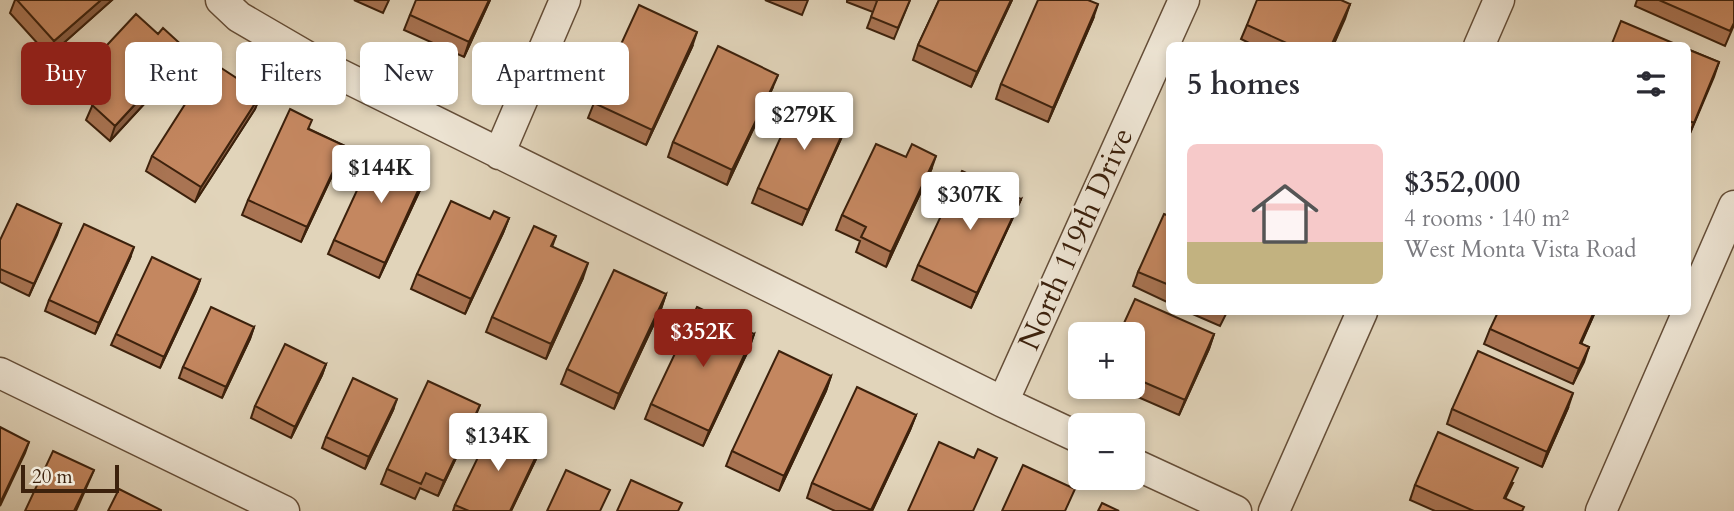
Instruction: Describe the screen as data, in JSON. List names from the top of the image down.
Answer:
{
  "streets": {
    "street": ["North 119th Drive"]
  },
  "scale_bar": "20 m",
  "page": {
    "chip": [
      "Buy",
      "Rent",
      "Filters",
      "New",
      "Apartment"
    ],
    "heading": "5 homes",
    "price": [
      "$279K",
      "$144K",
      "$307K",
      "$352K",
      "$134K"
    ],
    "list": [
      {
        "name": "$352,000",
        "note": "4 rooms · 140 m² · West Monta Vista Road"
      }
    ],
    "map_buttons": ["+", "−"],
    "scale": "20 m"
  }
}
